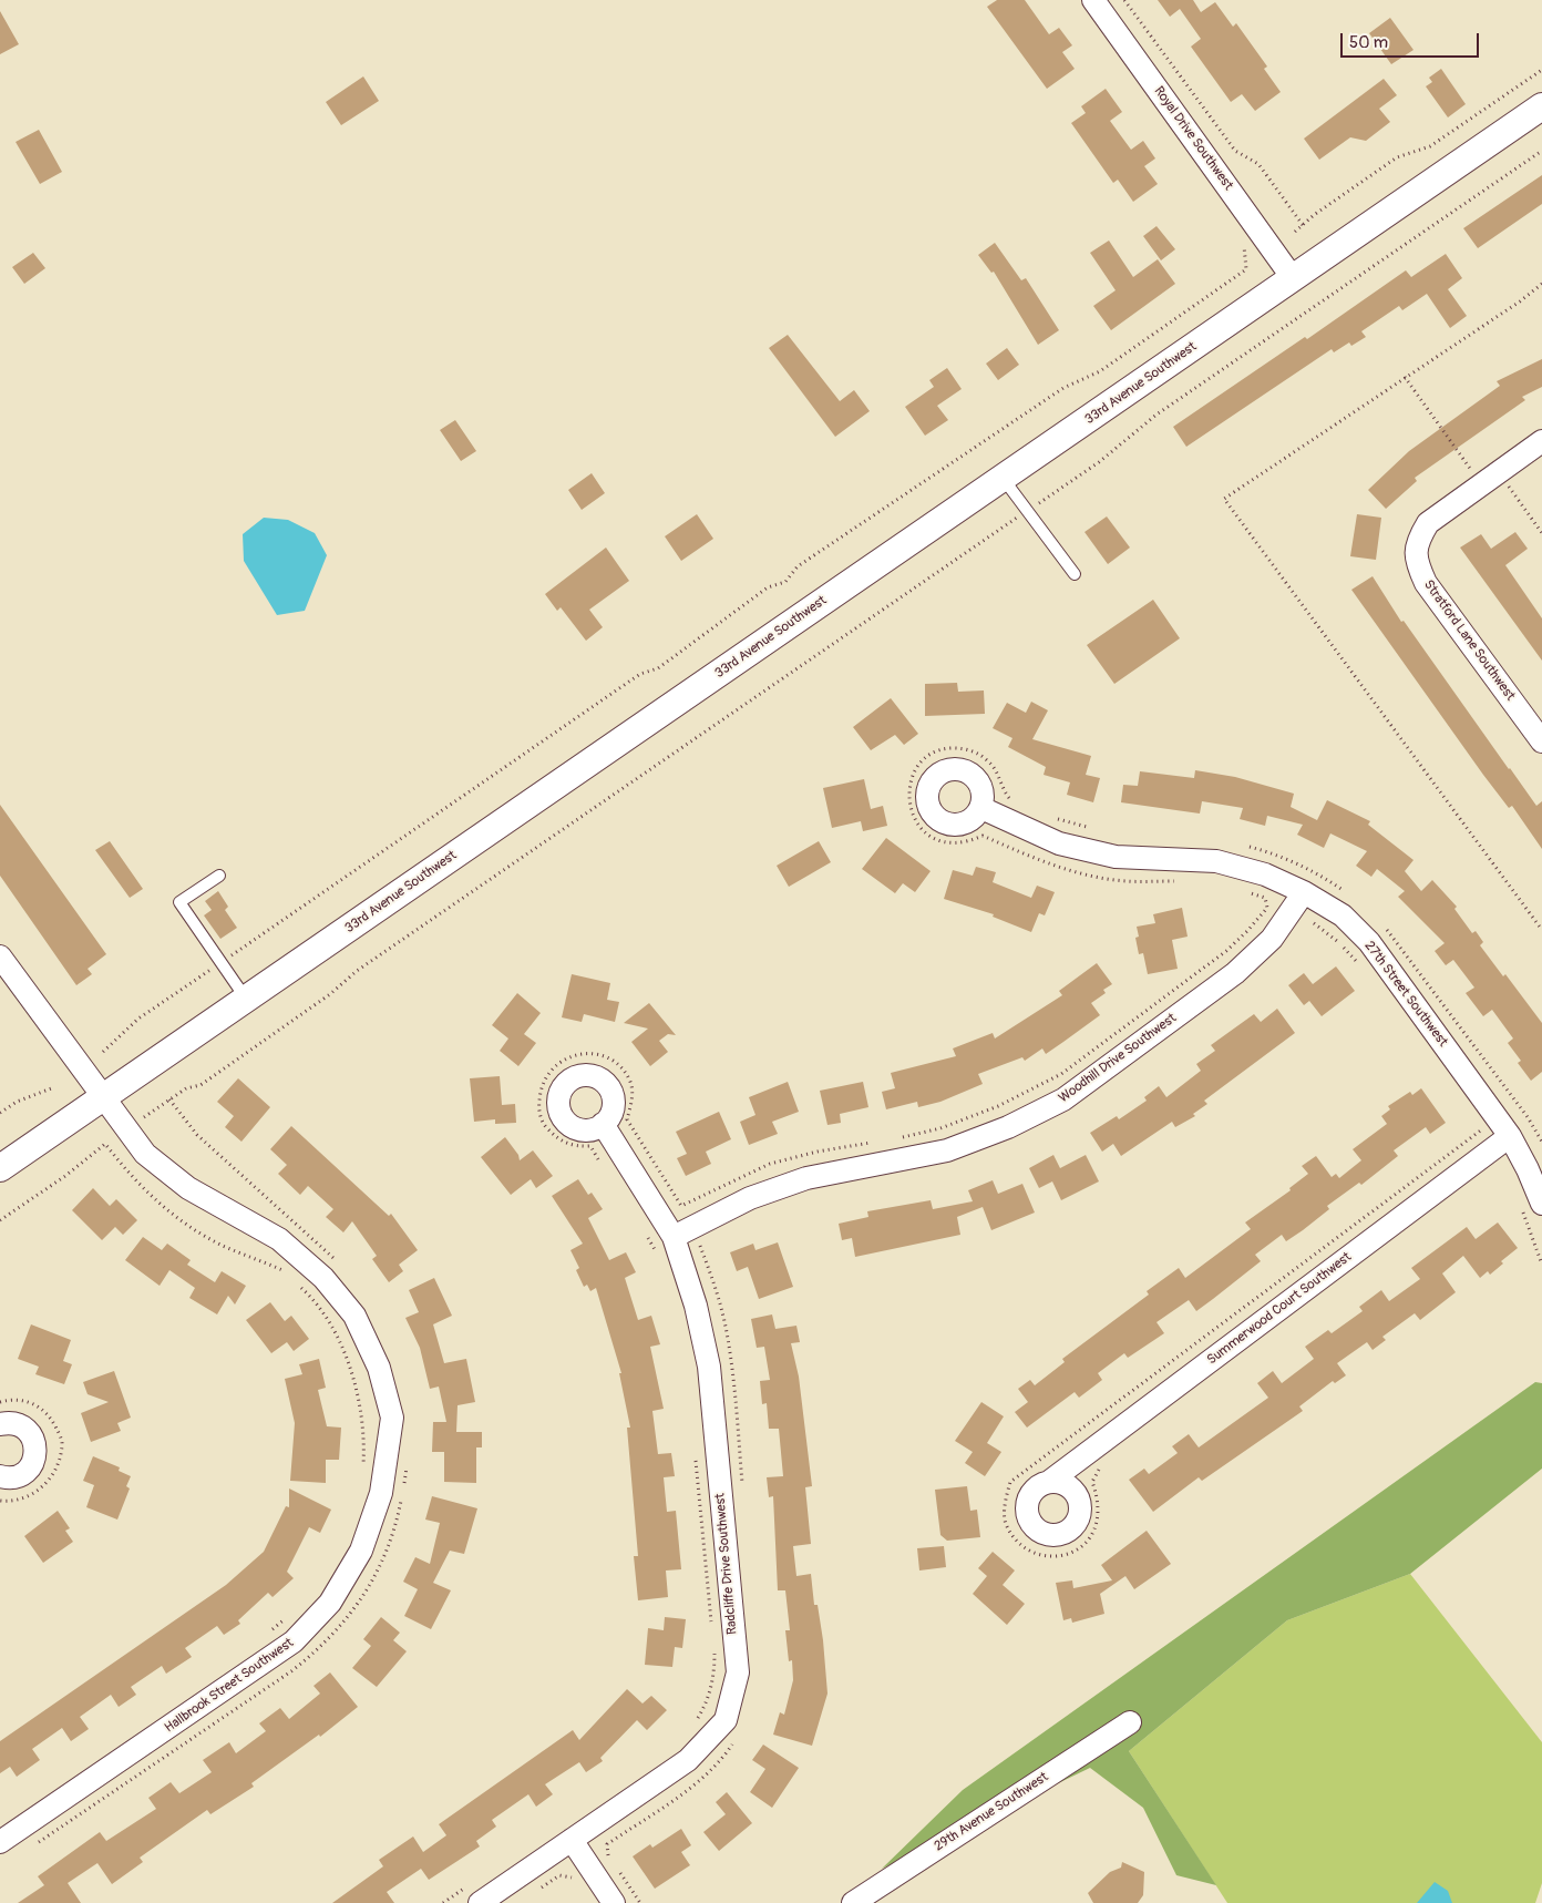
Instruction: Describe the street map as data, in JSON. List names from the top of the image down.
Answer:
{
  "streets": {
    "street": [
      "Royal Drive Southwest",
      "33rd Avenue Southwest",
      "Stratford Lane Southwest",
      "27th Street Southwest",
      "Woodhill Drive Southwest",
      "Summerwood Court Southwest",
      "Radcliffe Drive Southwest",
      "Hallbrook Street Southwest",
      "29th Avenue Southwest"
    ]
  },
  "crossings": [
    ["Royal Drive Southwest", "33rd Avenue Southwest"],
    ["33rd Avenue Southwest", "Hallbrook Street Southwest"],
    ["27th Street Southwest", "Woodhill Drive Southwest"],
    ["27th Street Southwest", "Summerwood Court Southwest"],
    ["Woodhill Drive Southwest", "Radcliffe Drive Southwest"]
  ],
  "scale_bar": "50 m"
}
